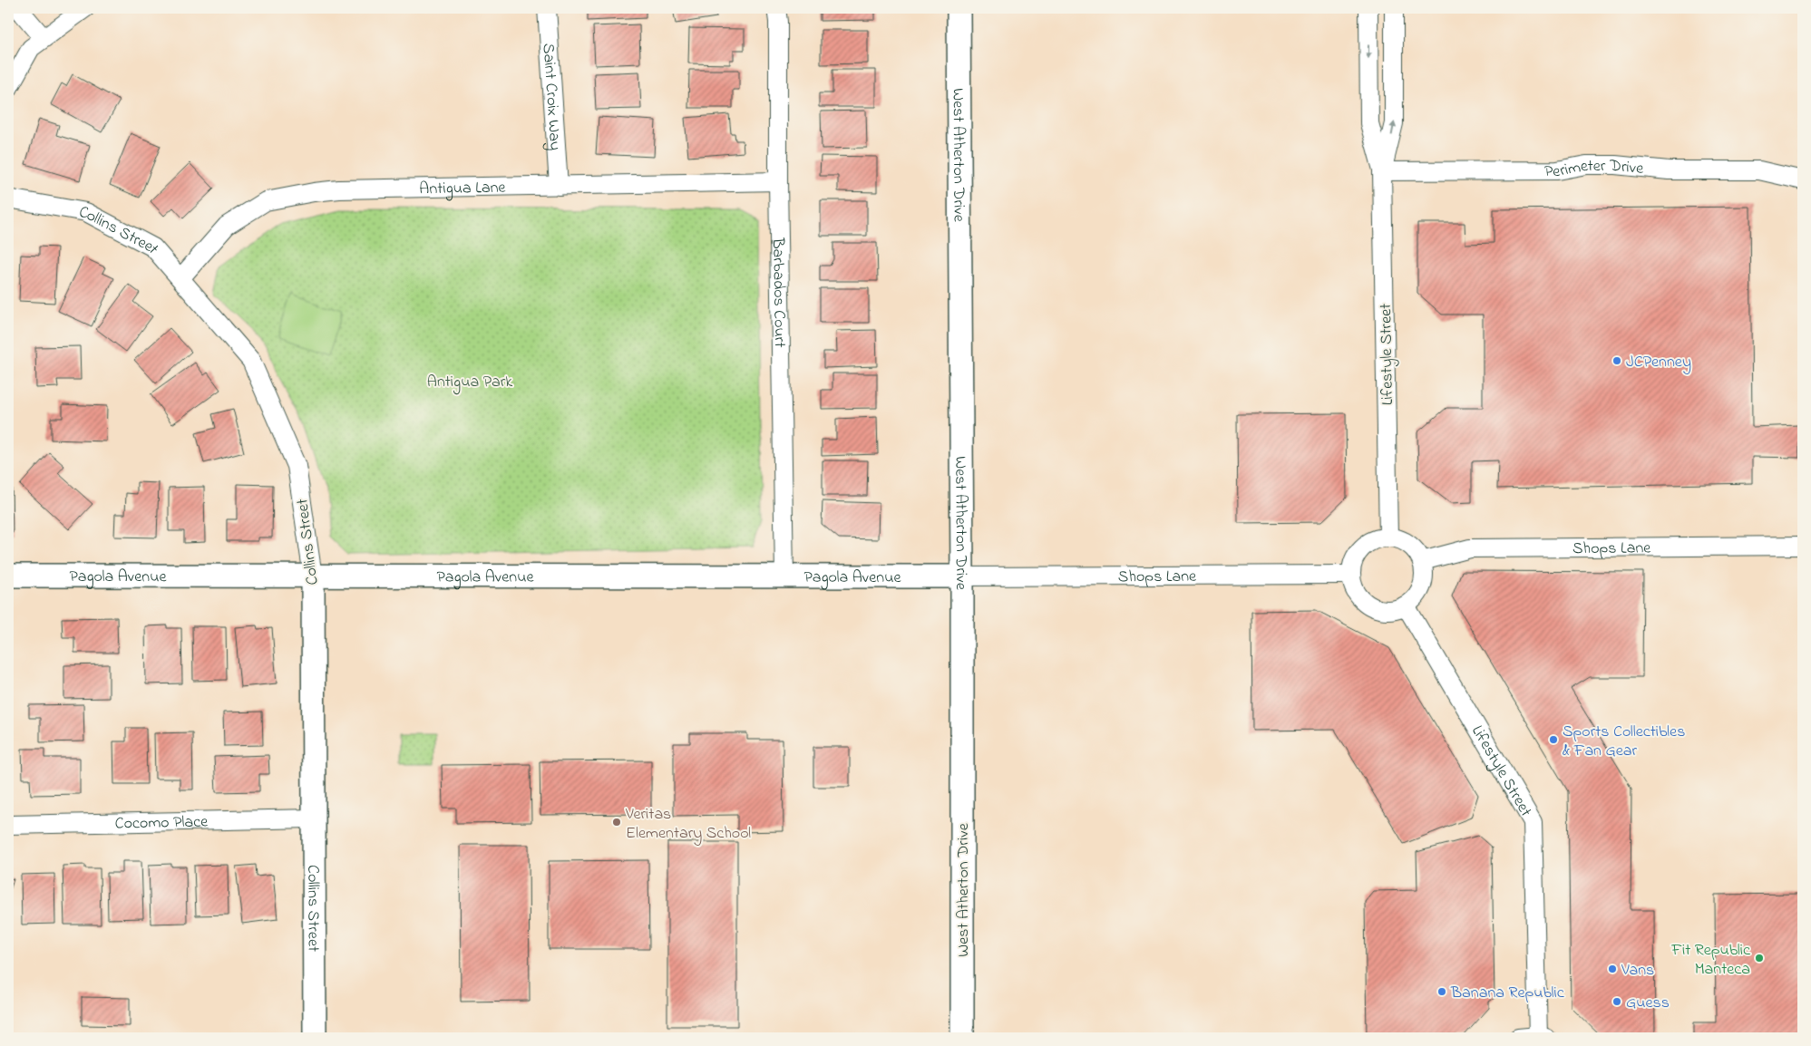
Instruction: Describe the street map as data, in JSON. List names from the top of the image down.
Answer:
{
  "streets": {
    "street": [
      "Saint Croix Way",
      "West Atherton Drive",
      "Perimeter Drive",
      "Antigua Lane",
      "Collins Street",
      "Barbados Court",
      "Lifestyle Street",
      "Shops Lane",
      "Pagola Avenue",
      "Cocomo Place"
    ]
  },
  "crossings": [
    ["Saint Croix Way", "Antigua Lane"],
    ["West Atherton Drive", "Shops Lane"],
    ["West Atherton Drive", "Pagola Avenue"],
    ["Perimeter Drive", "Lifestyle Street"],
    ["Antigua Lane", "Collins Street"],
    ["Antigua Lane", "Barbados Court"],
    ["Collins Street", "Pagola Avenue"],
    ["Collins Street", "Cocomo Place"],
    ["Barbados Court", "Pagola Avenue"],
    ["Lifestyle Street", "Shops Lane"],
    ["Shops Lane", "Pagola Avenue"]
  ],
  "parks": ["Antigua Park"],
  "places": [
    "JCPenney",
    "Sports Collectibles & Fan Gear",
    "Veritas Elementary School",
    "Fit Republic Manteca",
    "Vans",
    "Banana Republic",
    "Guess"
  ]
}
